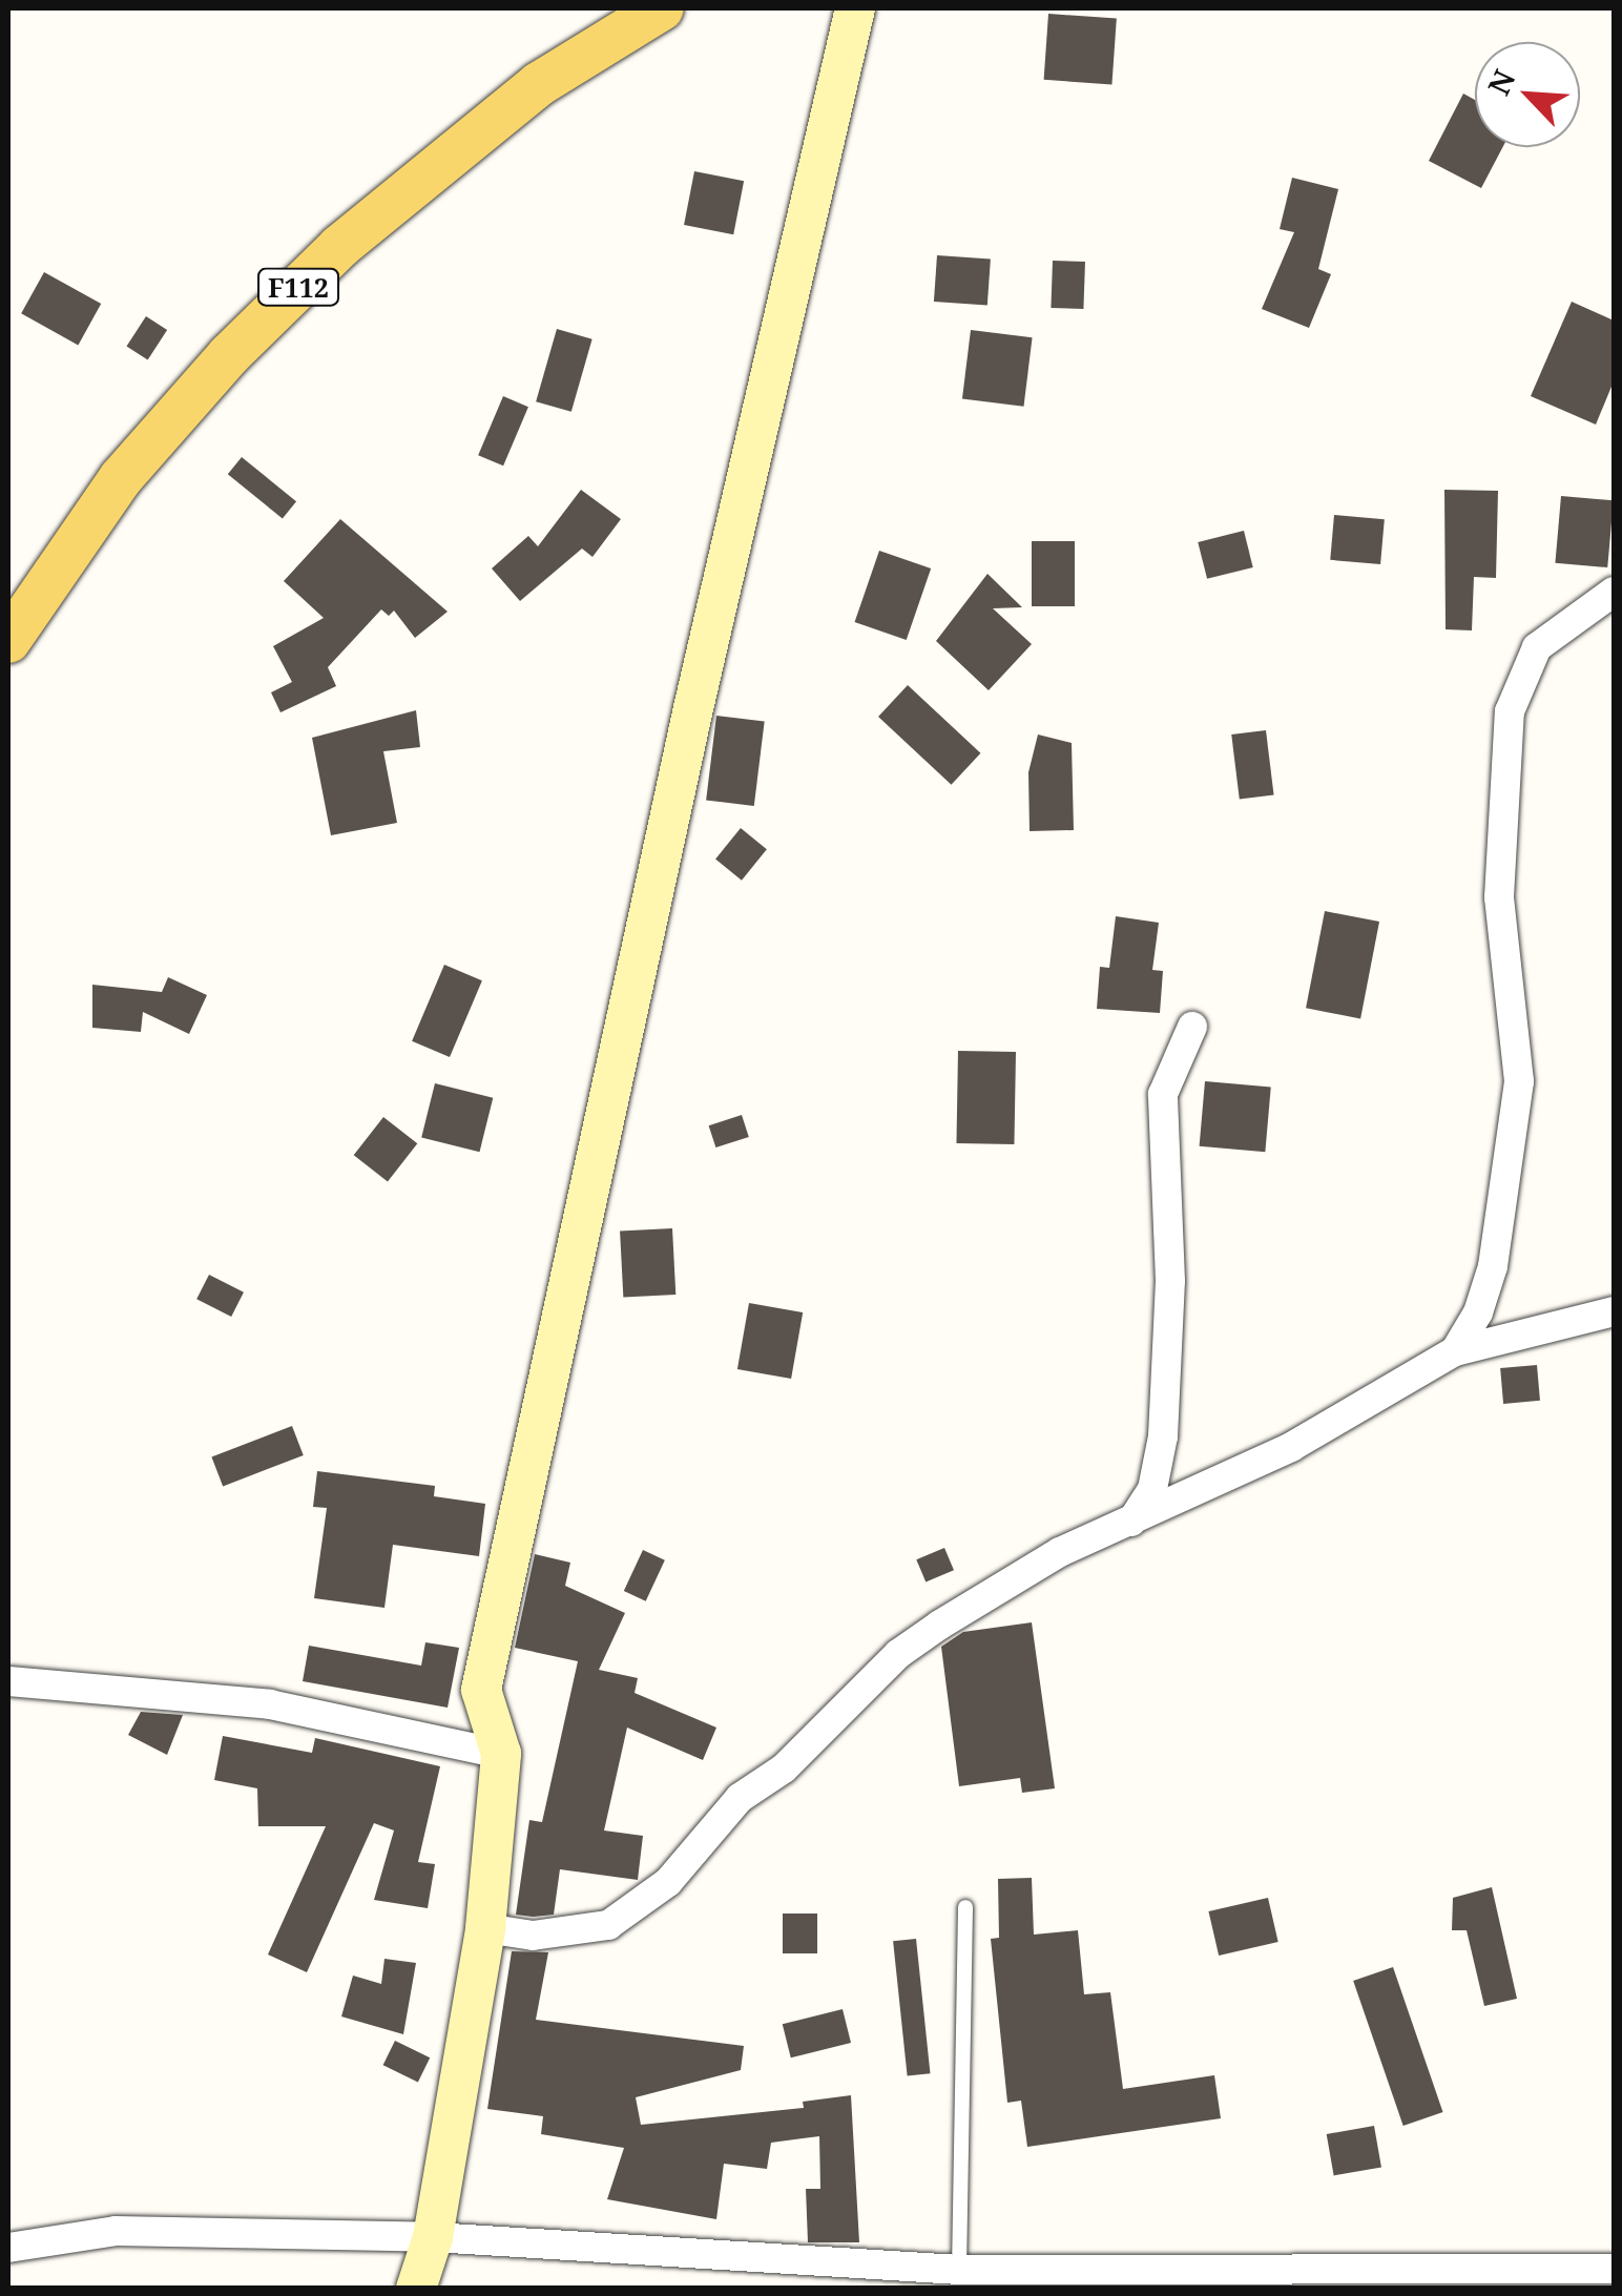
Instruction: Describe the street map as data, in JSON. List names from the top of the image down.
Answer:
{
  "streets": {
    "main road": ["F112"]
  },
  "north": "top left"
}
